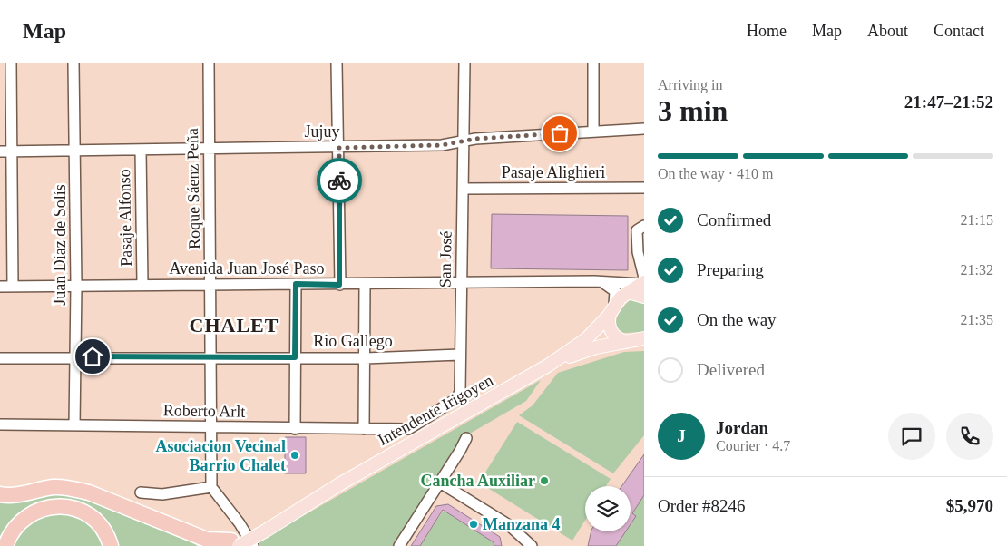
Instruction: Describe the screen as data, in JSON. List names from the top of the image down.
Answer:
{
  "streets": {
    "main road": ["Intendente Irigoyen"],
    "street": [
      "Jujuy",
      "Pasaje Alighieri",
      "Roque Sáenz Peña",
      "Pasaje Alfonso",
      "Juan Díaz de Solís",
      "San José",
      "Avenida Juan José Paso",
      "Rio Gallego",
      "Roberto Arlt"
    ]
  },
  "crossings": [
    ["Jujuy", "Roque Sáenz Peña"],
    ["Jujuy", "Pasaje Alfonso"],
    ["Jujuy", "Juan Díaz de Solís"],
    ["Jujuy", "San José"],
    ["Pasaje Alighieri", "San José"],
    ["Roque Sáenz Peña", "Avenida Juan José Paso"],
    ["Roque Sáenz Peña", "Rio Gallego"],
    ["Roque Sáenz Peña", "Roberto Arlt"],
    ["Pasaje Alfonso", "Avenida Juan José Paso"],
    ["Juan Díaz de Solís", "Avenida Juan José Paso"],
    ["Juan Díaz de Solís", "Rio Gallego"],
    ["Juan Díaz de Solís", "Roberto Arlt"],
    ["San José", "Avenida Juan José Paso"],
    ["San José", "Rio Gallego"],
    ["San José", "Roberto Arlt"],
    ["Avenida Juan José Paso", "Intendente Irigoyen"]
  ],
  "districts": ["CHALET"],
  "places": ["Asociacion Vecinal Barrio Chalet", "Cancha Auxiliar", "Manzana 4"],
  "page": {
    "header": "Map",
    "nav": [
      "Home",
      "Map",
      "About",
      "Contact"
    ],
    "heading": ["3 min", "Arriving in", "21:47–21:52"],
    "panel": [
      "Jordan",
      "Courier · 4.7",
      "Order #8246",
      "$5,970"
    ],
    "bar": "On the way · 410 m",
    "list": [
      ["Confirmed", "21:15"],
      ["Preparing", "21:32"],
      ["On the way", "21:35"],
      "Delivered"
    ],
    "round": "J"
  }
}
